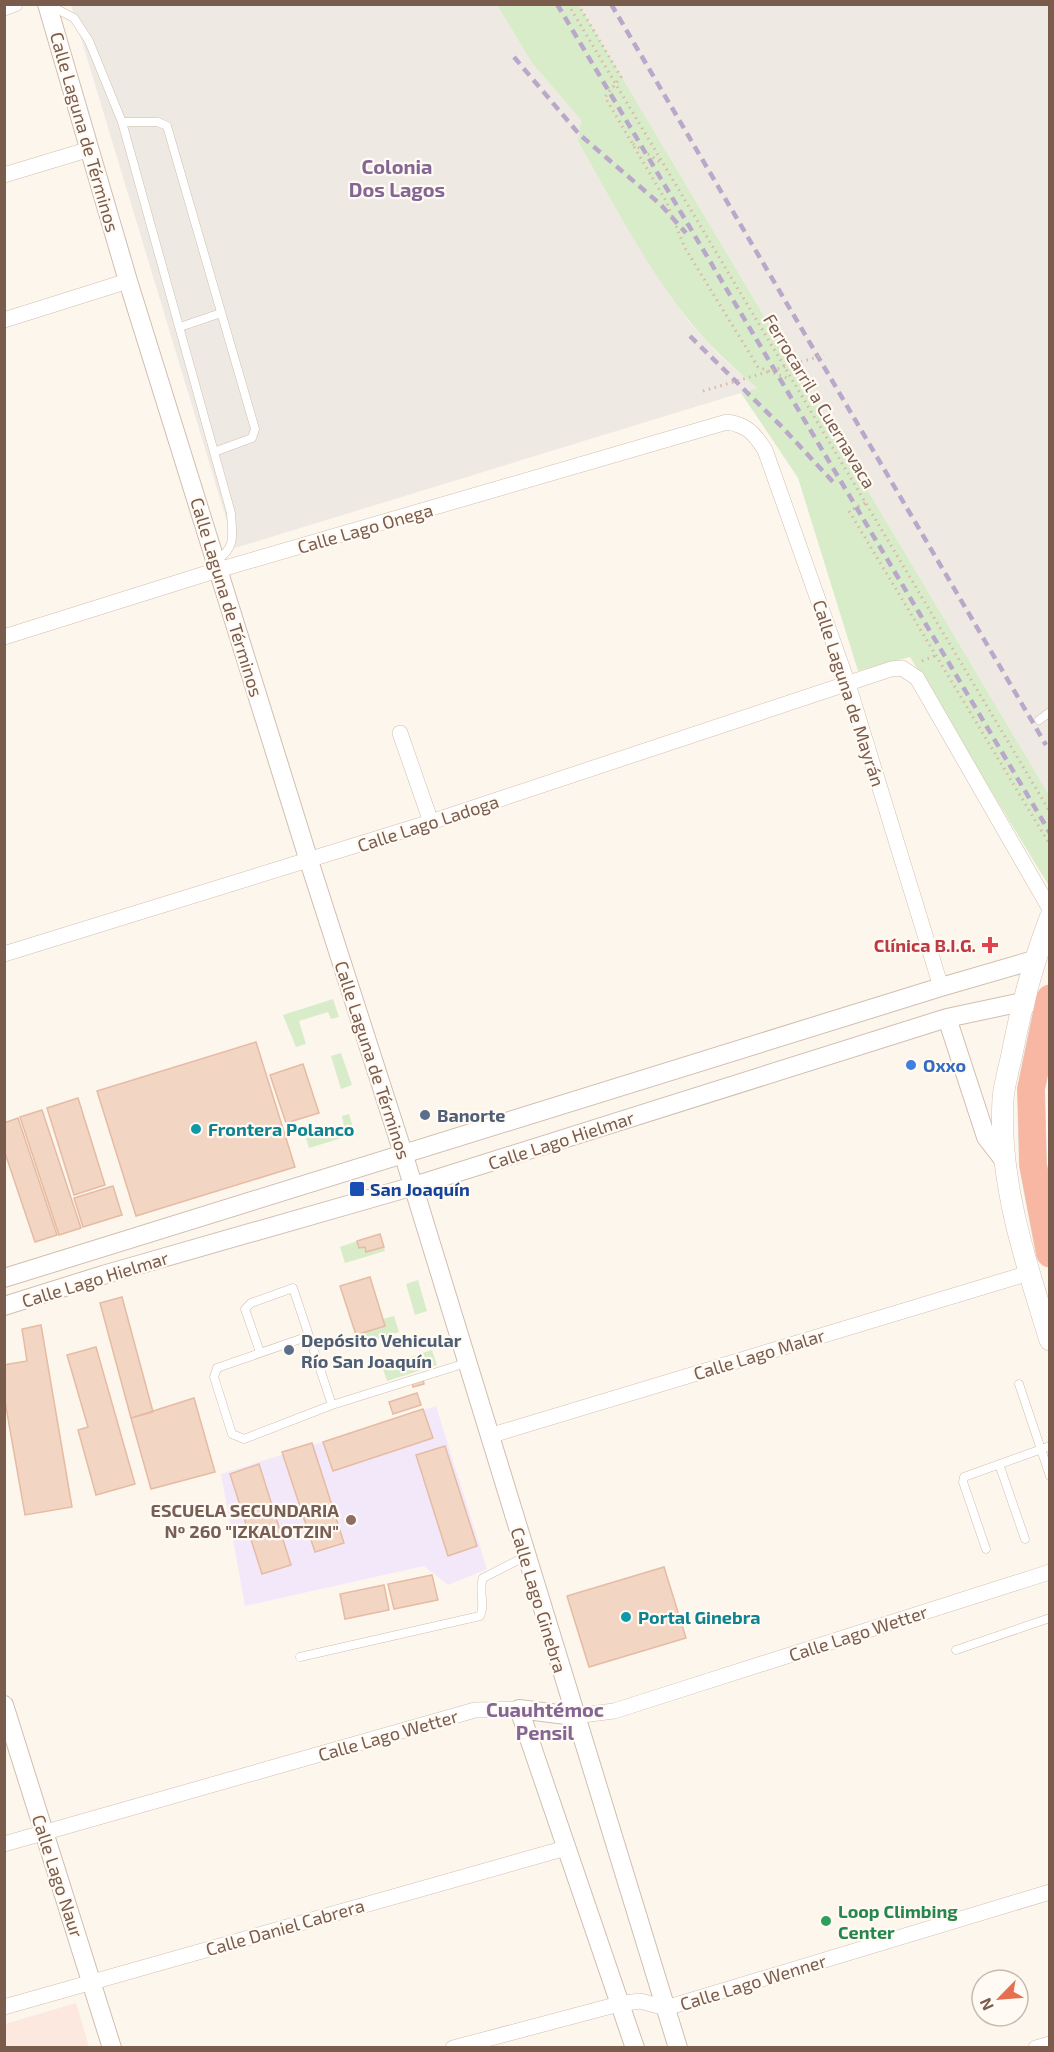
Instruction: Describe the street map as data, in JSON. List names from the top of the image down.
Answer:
{
  "streets": {
    "street": [
      "Calle Laguna de Términos",
      "Calle Lago Onega",
      "Calle Laguna de Mayrán",
      "Calle Lago Ladoga",
      "Calle Lago Hielmar",
      "Calle Lago Malar",
      "Calle Lago Ginebra",
      "Calle Lago Wetter",
      "Calle Lago Naur",
      "Calle Daniel Cabrera",
      "Calle Lago Wenner"
    ],
    "path": ["Ferrocarril a Cuernavaca"]
  },
  "crossings": [
    ["Calle Laguna de Términos", "Calle Lago Onega"],
    ["Calle Laguna de Términos", "Calle Lago Ladoga"],
    ["Calle Laguna de Términos", "Calle Lago Hielmar"],
    ["Calle Laguna de Términos", "Calle Lago Ginebra"],
    ["Calle Lago Onega", "Calle Laguna de Mayrán"],
    ["Calle Laguna de Mayrán", "Calle Lago Ladoga"],
    ["Calle Laguna de Mayrán", "Calle Lago Hielmar"],
    ["Calle Lago Hielmar", "Calle Lago Ginebra"],
    ["Calle Lago Malar", "Calle Lago Ginebra"],
    ["Calle Lago Ginebra", "Calle Lago Wetter"],
    ["Calle Lago Ginebra", "Calle Lago Wenner"],
    ["Calle Lago Wetter", "Calle Lago Naur"],
    ["Calle Lago Naur", "Calle Daniel Cabrera"]
  ],
  "districts": ["Colonia Dos Lagos", "Cuauhtémoc Pensil"],
  "places": {
    "health": ["Clínica B.I.G."],
    "other": [
      "Oxxo",
      "Banorte",
      "Frontera Polanco",
      "Depósito Vehicular Río San Joaquín",
      "ESCUELA SECUNDARIA Nº 260 \"IZKALOTZIN\"",
      "Portal Ginebra",
      "Loop Climbing Center"
    ],
    "transit": ["San Joaquín"]
  },
  "north": "bottom left"
}
